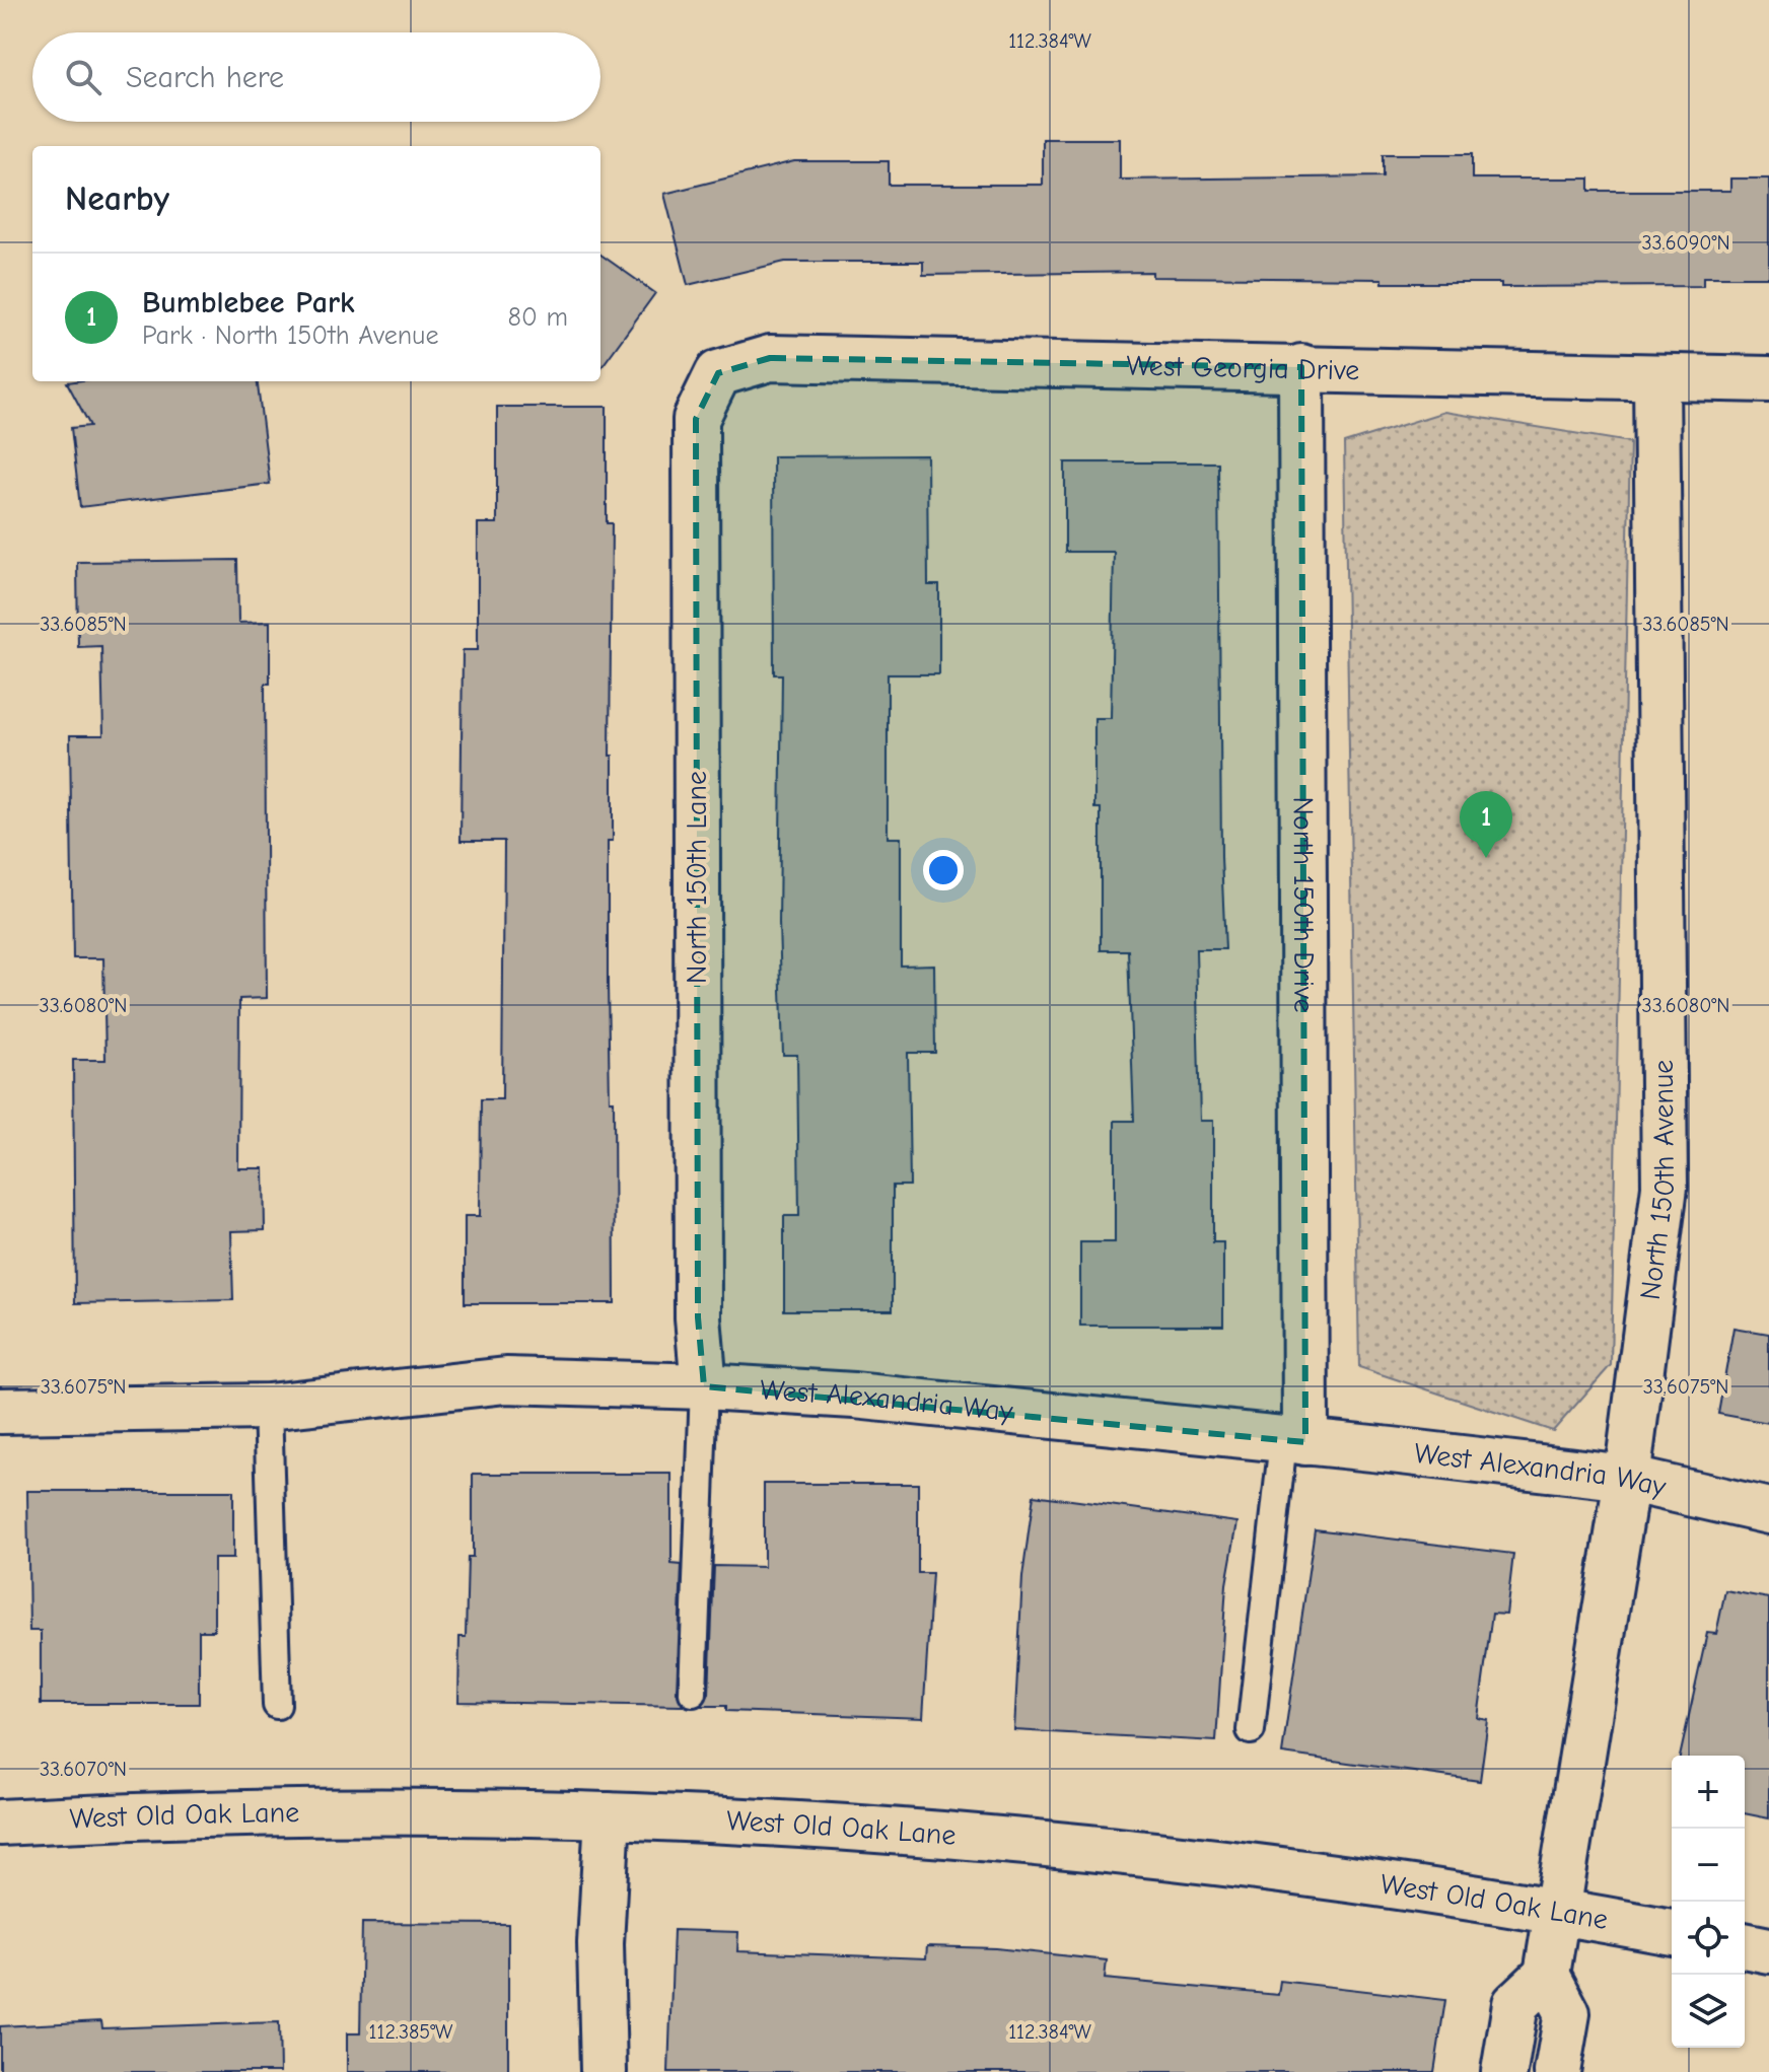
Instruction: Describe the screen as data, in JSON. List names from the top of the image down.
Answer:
{
  "streets": {
    "street": [
      "West Georgia Drive",
      "North 150th Lane",
      "North 150th Drive",
      "North 150th Avenue",
      "West Alexandria Way",
      "West Old Oak Lane"
    ]
  },
  "crossings": [
    ["West Georgia Drive", "North 150th Lane"],
    ["West Georgia Drive", "North 150th Drive"],
    ["West Georgia Drive", "North 150th Avenue"],
    ["North 150th Lane", "West Alexandria Way"],
    ["North 150th Drive", "West Alexandria Way"],
    ["North 150th Avenue", "West Alexandria Way"],
    ["North 150th Avenue", "West Old Oak Lane"]
  ],
  "page": {
    "search": "Search here",
    "heading": "Nearby",
    "list": [
      {
        "mark": "1",
        "name": "Bumblebee Park",
        "note": "Park · North 150th Avenue",
        "value": "80 m"
      }
    ],
    "pins": "1",
    "map_buttons": ["+", "−"]
  },
  "coordinates": [
    "112.384°W",
    "33.6090°N",
    "33.6085°N",
    "33.6080°N",
    "33.6075°N",
    "33.6070°N",
    "112.385°W"
  ]
}
